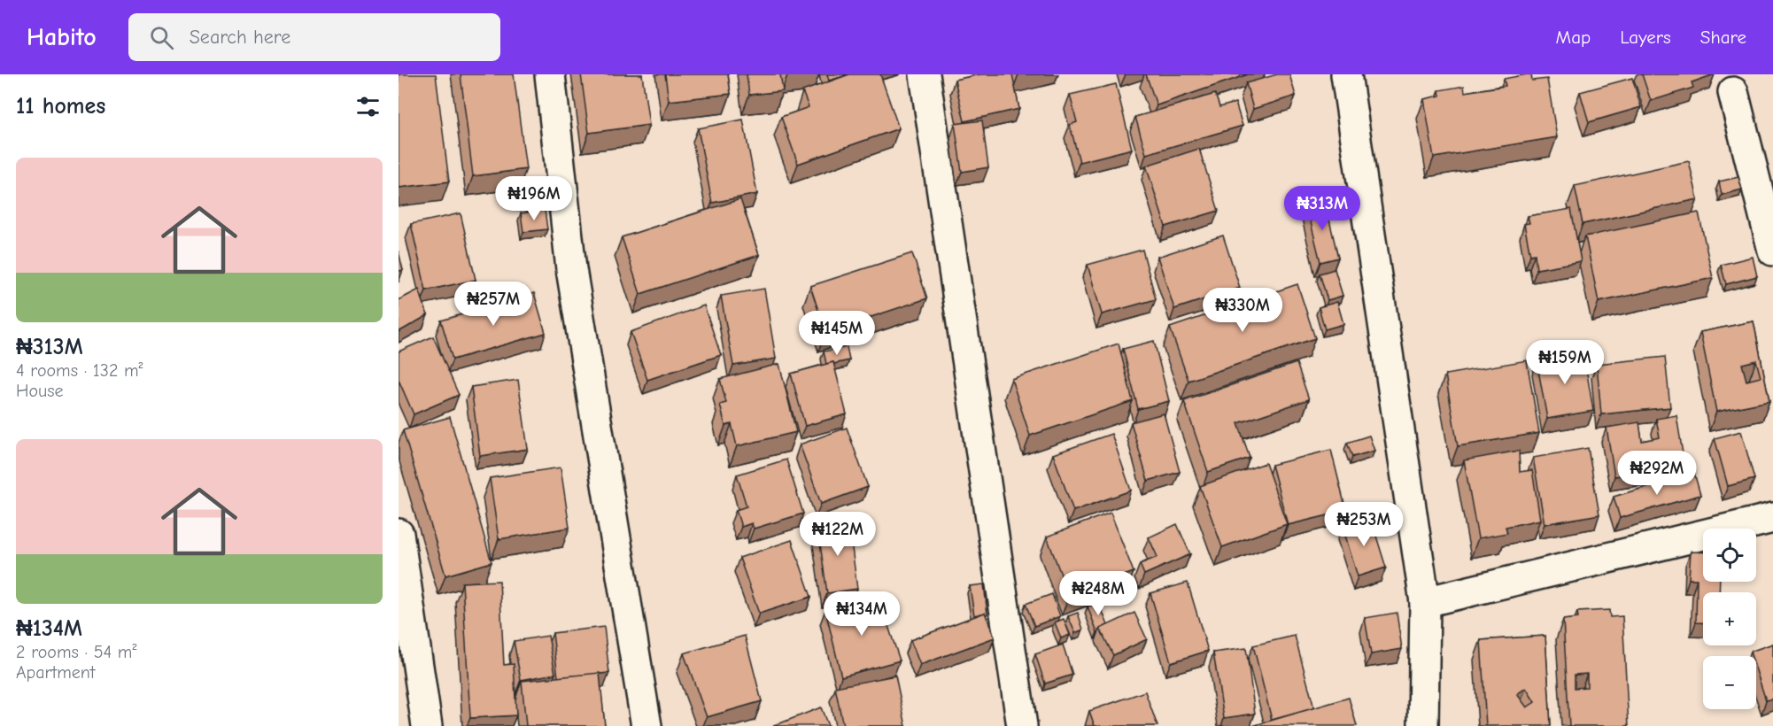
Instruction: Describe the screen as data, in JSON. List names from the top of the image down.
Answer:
{
  "page": {
    "header": "Habito",
    "search": "Search here",
    "nav": ["Map", "Layers", "Share"],
    "heading": "11 homes",
    "list": [
      {
        "name": "₦313M",
        "note": "4 rooms · 132 m² · House"
      },
      {
        "name": "₦134M",
        "note": "2 rooms · 54 m² · Apartment"
      }
    ],
    "price": [
      "₦196M",
      "₦313M",
      "₦257M",
      "₦330M",
      "₦145M",
      "₦159M",
      "₦292M",
      "₦253M",
      "₦122M",
      "₦248M",
      "₦134M"
    ],
    "map_buttons": ["+", "−"]
  }
}
